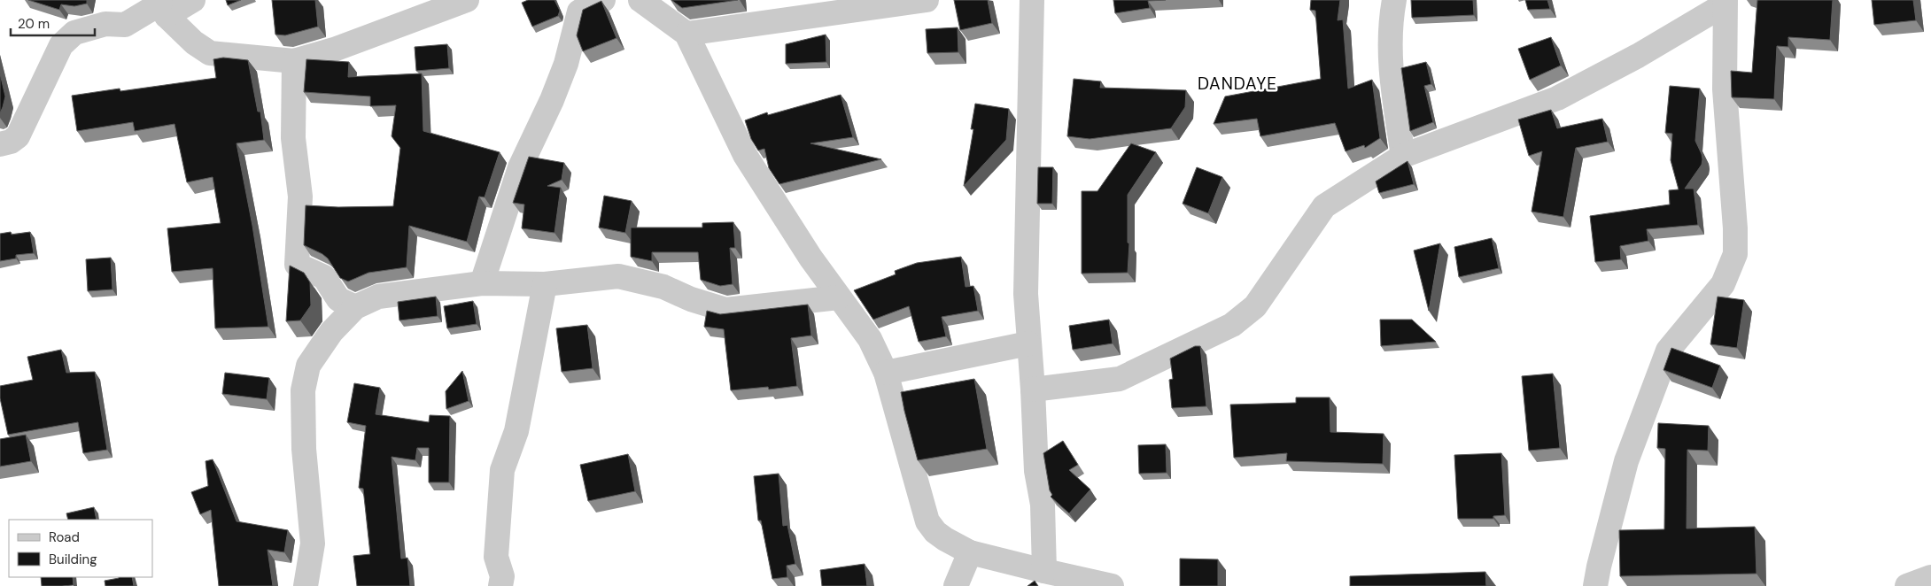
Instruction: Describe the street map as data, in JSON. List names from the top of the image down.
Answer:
{
  "districts": ["DANDAYE"],
  "legend": ["Road", "Building"],
  "scale_bar": "20 m"
}
